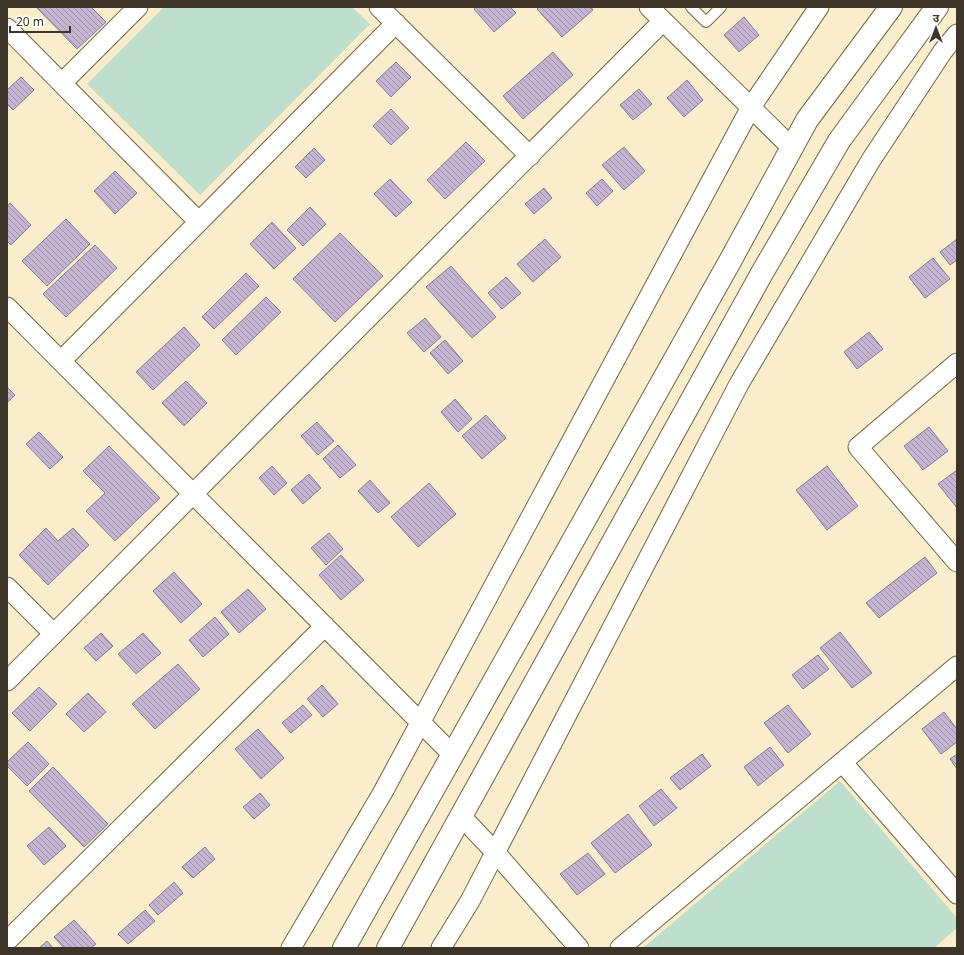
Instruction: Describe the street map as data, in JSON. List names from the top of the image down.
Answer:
{
  "scale_bar": "20 m",
  "north": "top"
}
